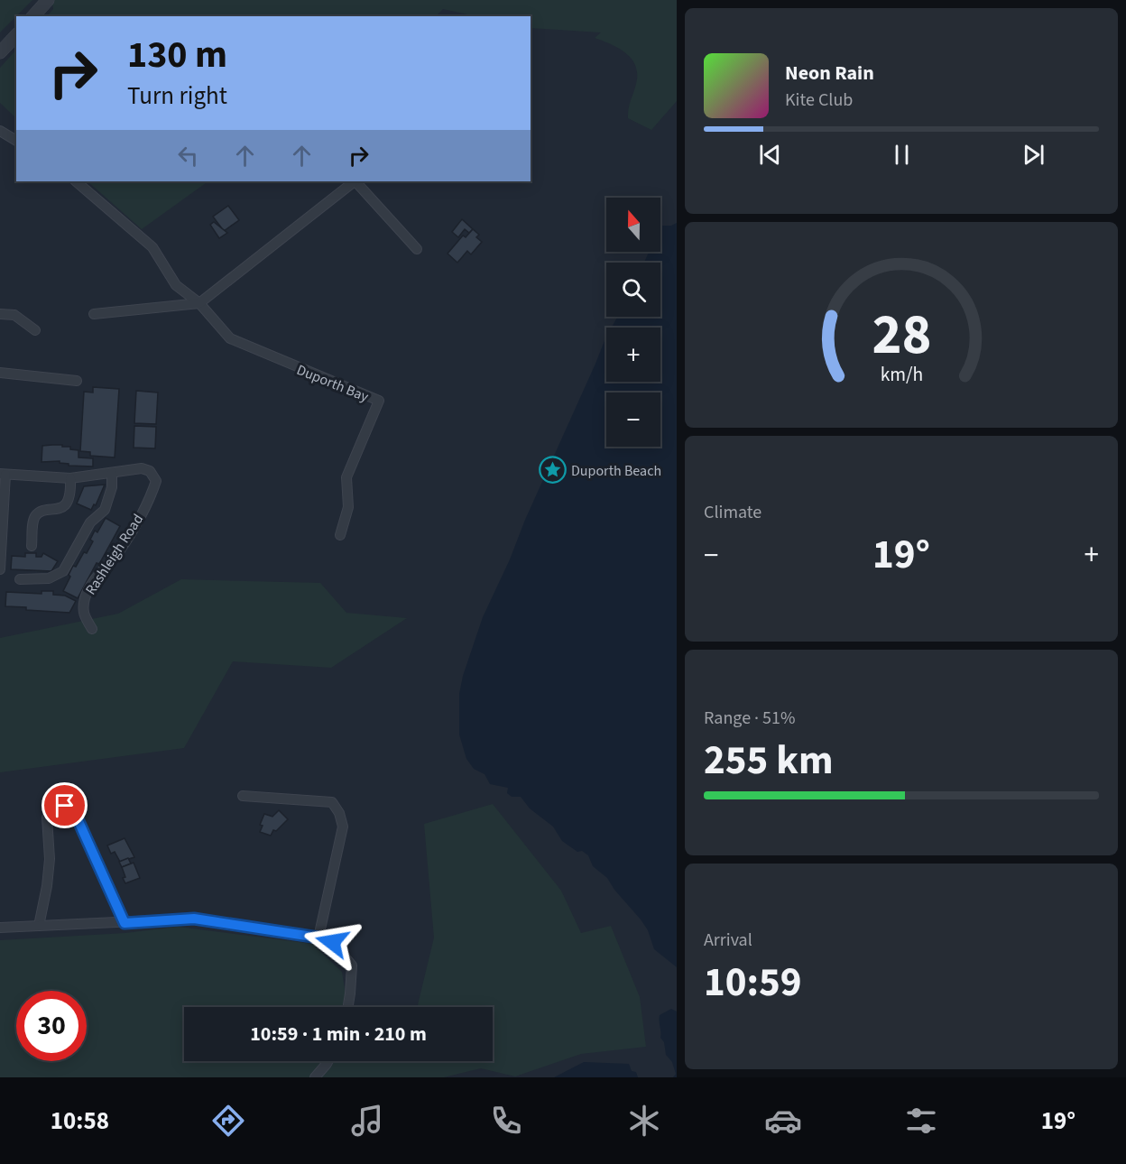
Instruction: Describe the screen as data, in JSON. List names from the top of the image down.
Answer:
{
  "streets": {
    "street": ["Duporth Bay", "Rashleigh Road"]
  },
  "places": {
    "place": ["Duporth Beach"]
  },
  "north": "top",
  "page": {
    "turn": ["130 m", "Turn right"],
    "song": ["Neon Rain", "Kite Club"],
    "map_buttons": ["+", "−"],
    "tile": [
      "Climate",
      ["Range · 51%", "255 km"],
      ["Arrival", "10:59"]
    ],
    "heat": ["−", "19°", "+"],
    "limit": "30",
    "trip": "10:59 · 1 min · 210 m",
    "tabs": ["10:58", "19°"],
    "gauge": ["28", "km/h"]
  }
}
